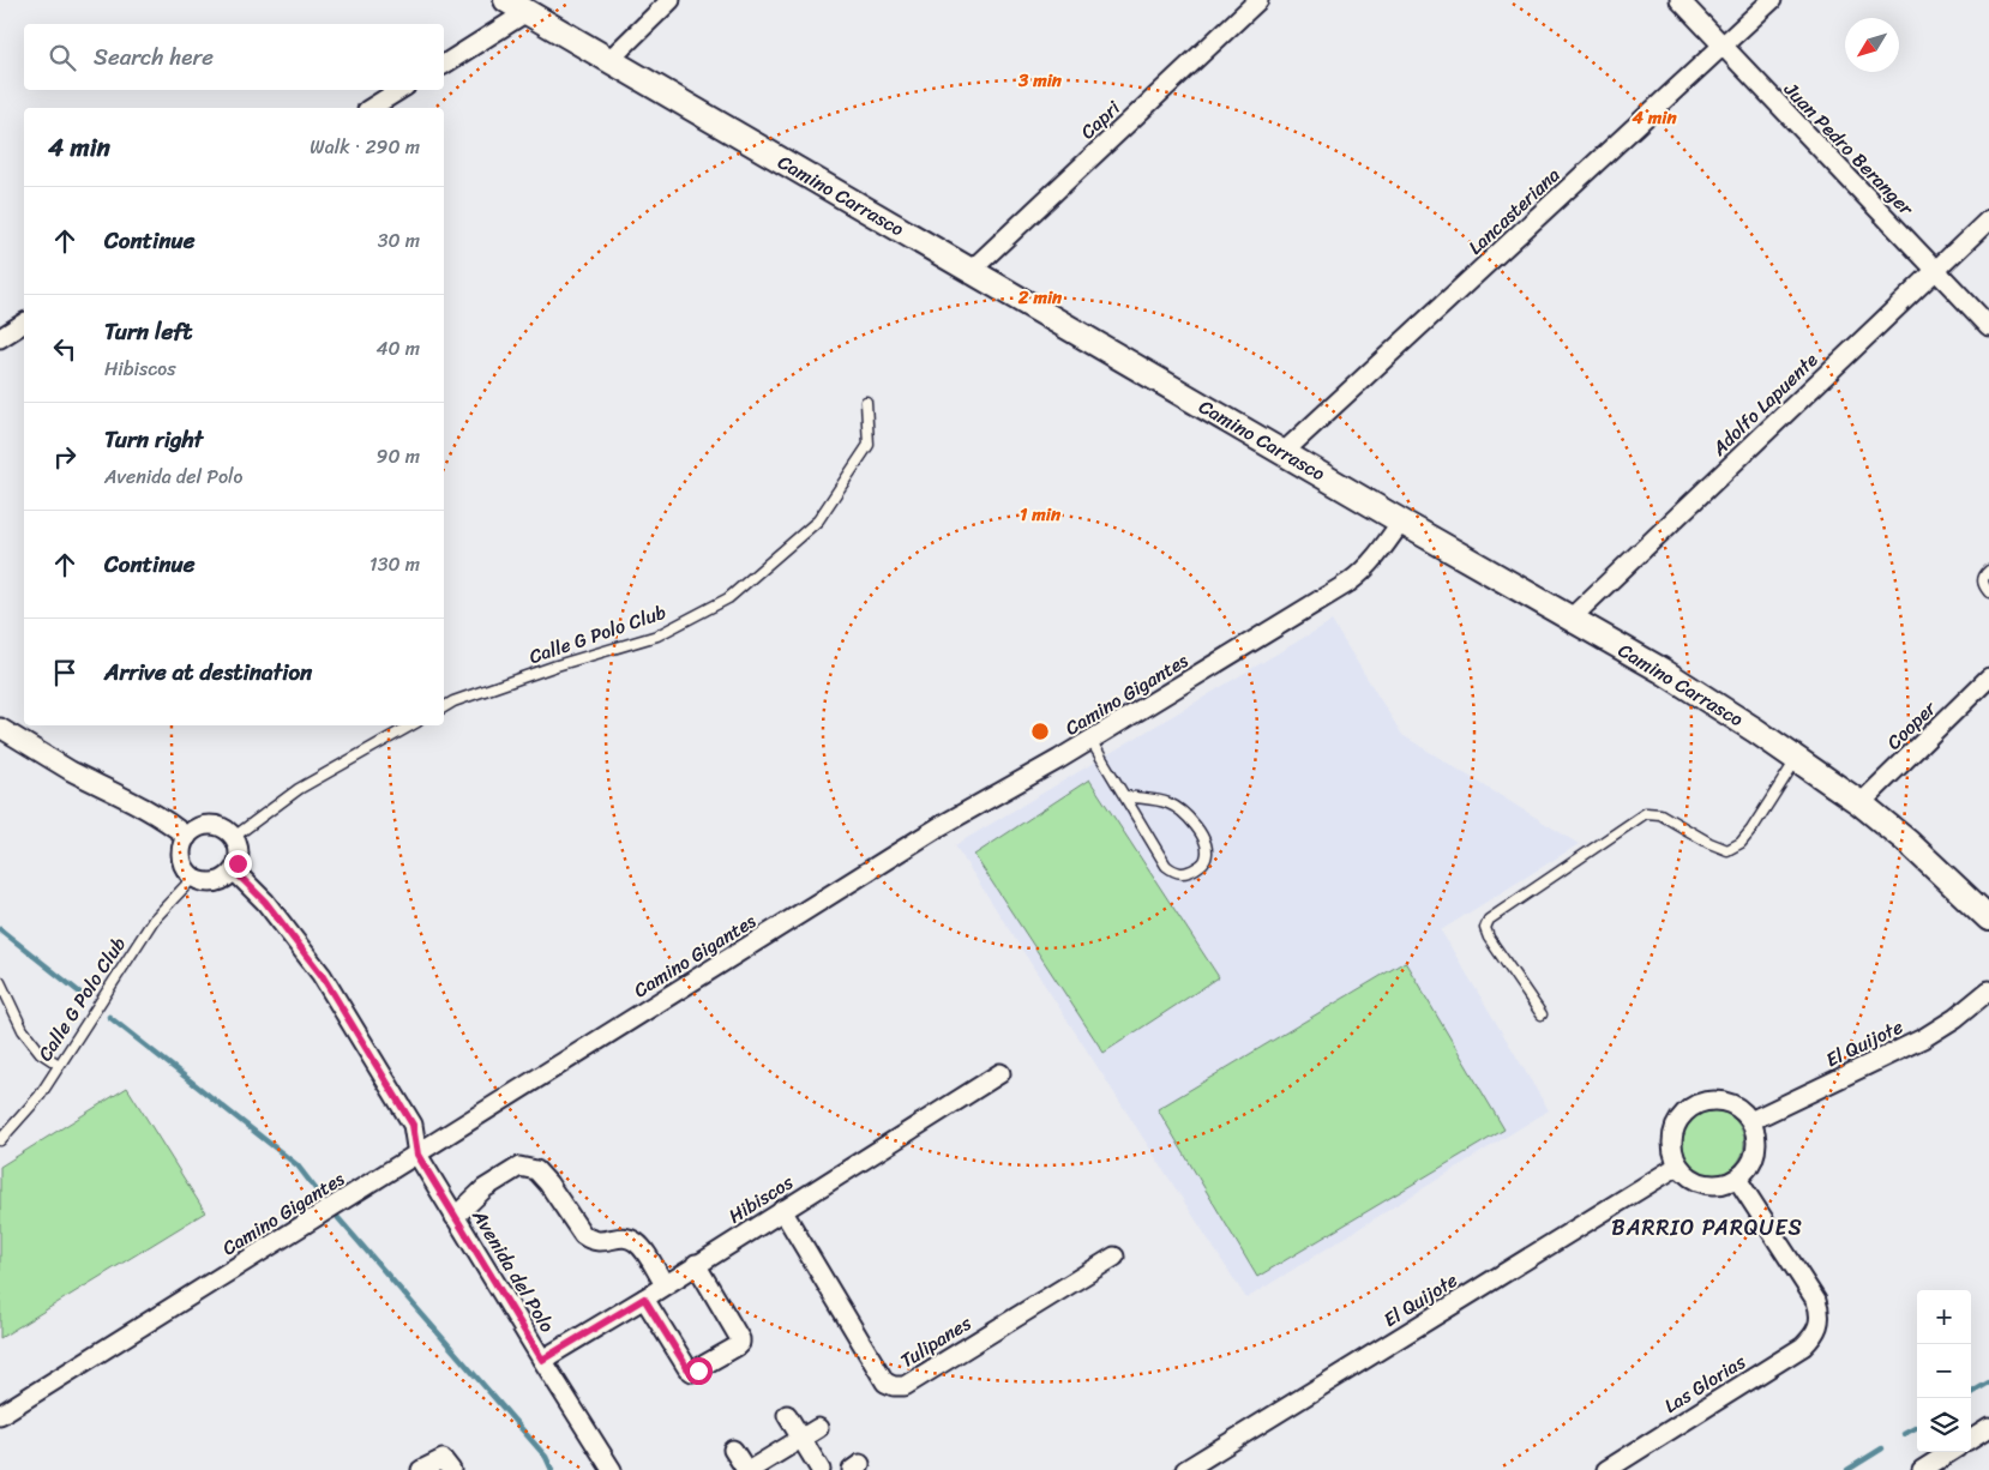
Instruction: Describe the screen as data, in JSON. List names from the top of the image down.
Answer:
{
  "streets": {
    "main road": ["Camino Carrasco"],
    "street": [
      "Capri",
      "Juan Pedro Beranger",
      "Lancasteriana",
      "Adolfo Lapuente",
      "Camino Gigantes",
      "Cooper",
      "El Quijote",
      "Hibiscos",
      "Avenida del Polo",
      "Tulipanes",
      "Las Glorias"
    ],
    "lane": ["Calle G Polo Club"]
  },
  "crossings": [
    ["Capri", "Camino Carrasco"],
    ["Juan Pedro Beranger", "Lancasteriana"],
    ["Juan Pedro Beranger", "Adolfo Lapuente"],
    ["Camino Carrasco", "Lancasteriana"],
    ["Camino Carrasco", "Adolfo Lapuente"],
    ["Camino Carrasco", "Camino Gigantes"],
    ["Camino Carrasco", "Cooper"],
    ["Camino Gigantes", "Avenida del Polo"],
    ["El Quijote", "Las Glorias"],
    ["Hibiscos", "Avenida del Polo"],
    ["Hibiscos", "Tulipanes"]
  ],
  "districts": ["BARRIO PARQUES"],
  "north": "bottom left",
  "page": {
    "search": "Search here",
    "heading": ["4 min", "Walk · 290 m"],
    "list": [
      ["Continue", "30 m"],
      ["Turn left", "Hibiscos", "40 m"],
      ["Turn right", "Avenida del Polo", "90 m"],
      ["Continue", "130 m"],
      "Arrive at destination"
    ],
    "map_buttons": ["+", "−"]
  },
  "rings": [
    "3 min",
    "4 min",
    "2 min",
    "1 min"
  ]
}
